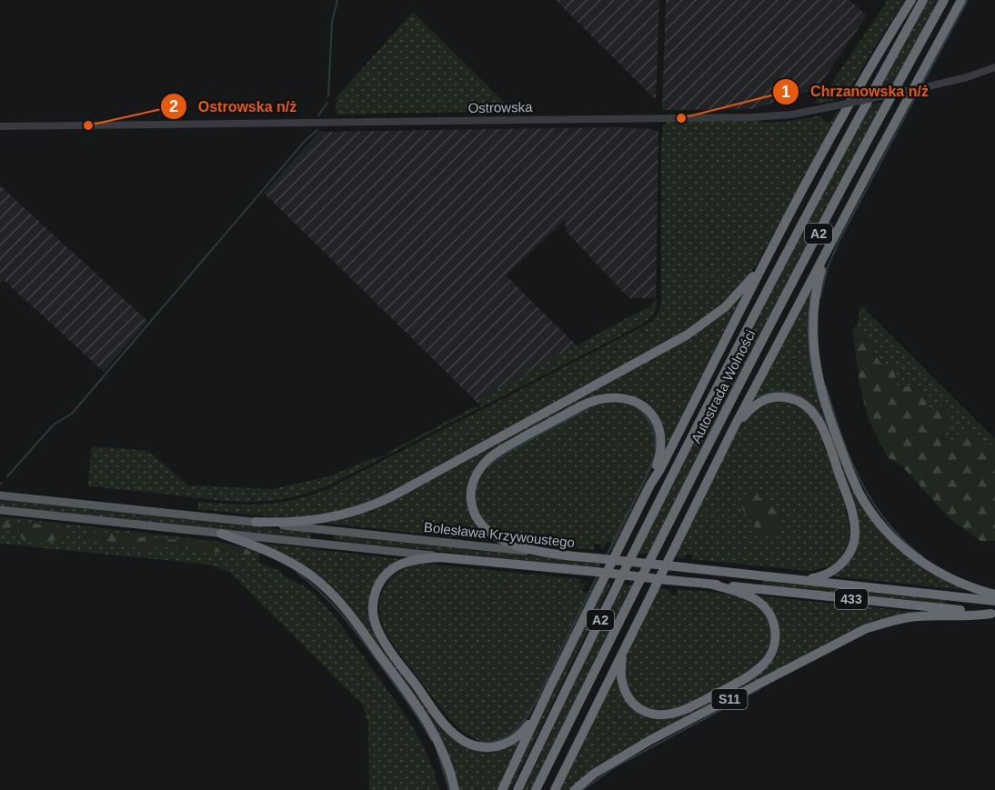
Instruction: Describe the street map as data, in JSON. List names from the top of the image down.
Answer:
{
  "streets": {
    "highway": [
      "A2",
      "Autostrada Wolności",
      "Bolesława Krzywoustego",
      "433",
      "S11"
    ],
    "street": ["Ostrowska"]
  },
  "crossings": [
    ["Bolesława Krzywoustego", "S11"]
  ],
  "places": ["Chrzanowska n/ż", "Ostrowska n/ż"]
}
